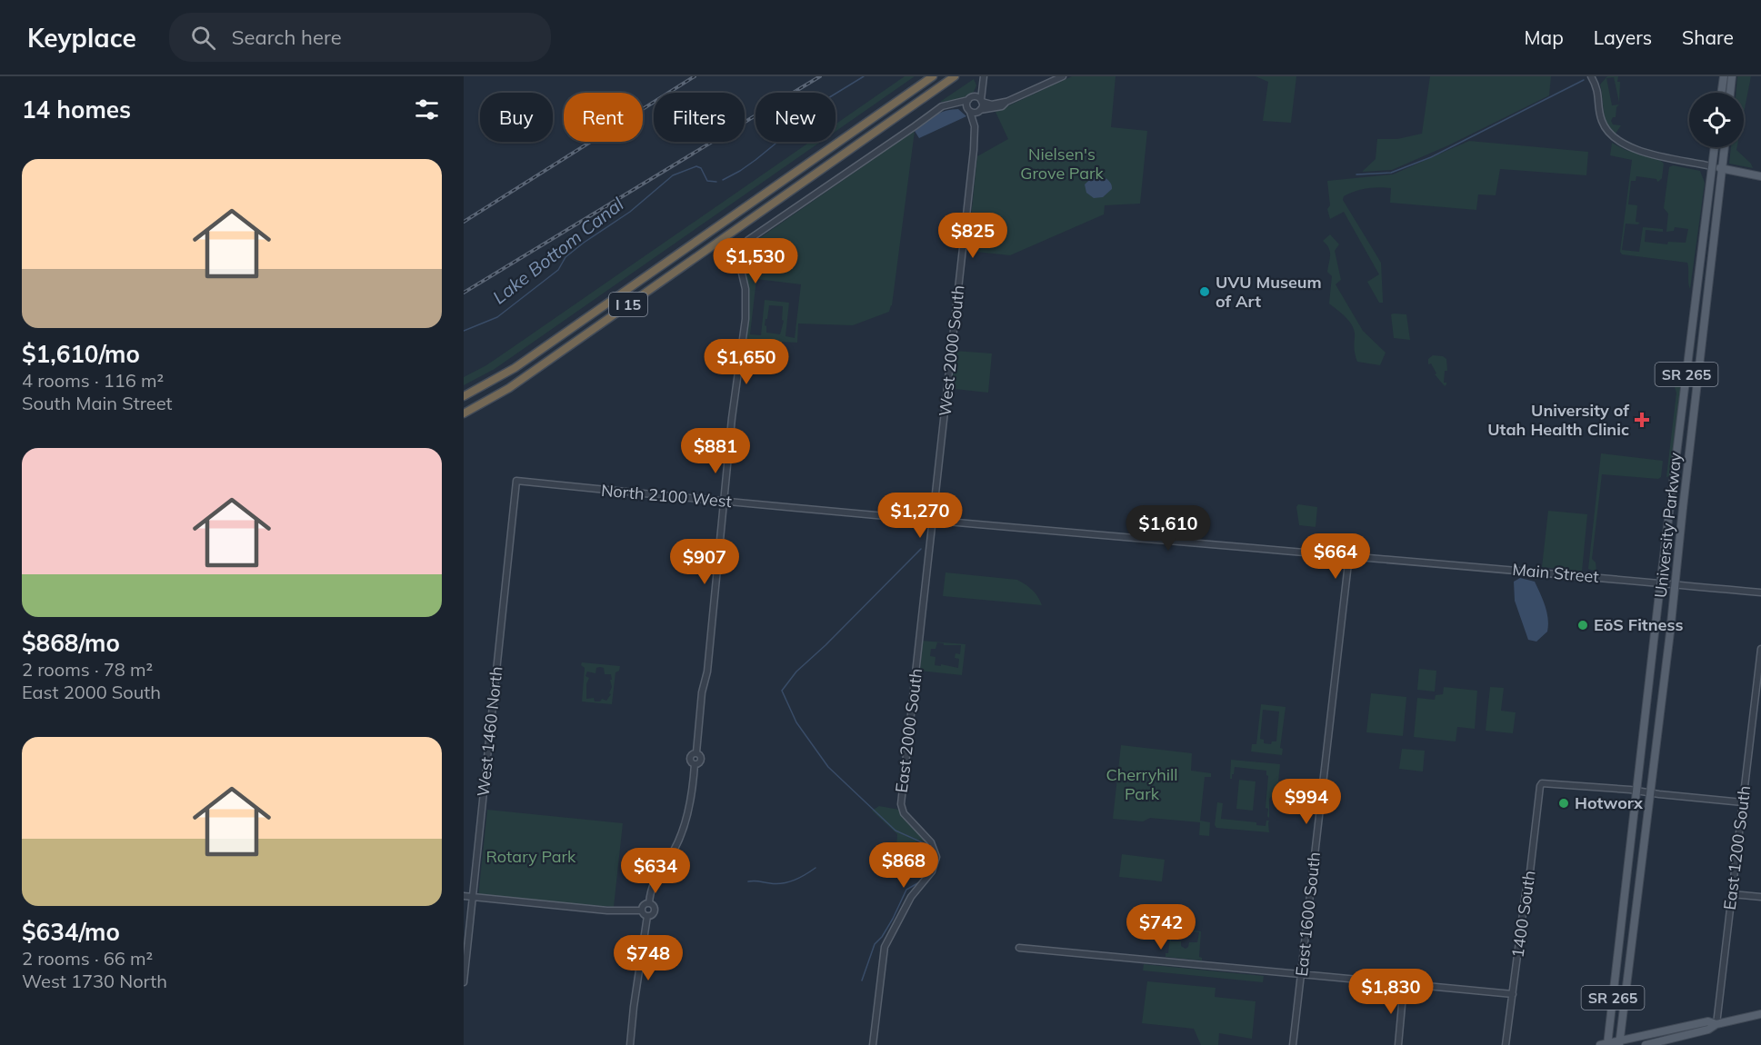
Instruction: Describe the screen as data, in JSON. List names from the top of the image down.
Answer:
{
  "streets": {
    "highway": ["I 15"],
    "main road": ["SR 265", "University Parkway"],
    "street": [
      "West 2000 South",
      "North 2100 West",
      "Main Street",
      "East 2000 South",
      "West 1460 North",
      "East 1200 South",
      "East 1600 South",
      "1400 South"
    ]
  },
  "crossings": [
    ["West 2000 South", "North 2100 West"],
    ["West 2000 South", "Main Street"],
    ["West 2000 South", "East 2000 South"],
    ["SR 265", "University Parkway"],
    ["SR 265", "1400 South"],
    ["North 2100 West", "Main Street"],
    ["North 2100 West", "East 2000 South"],
    ["North 2100 West", "West 1460 North"],
    ["University Parkway", "Main Street"],
    ["University Parkway", "1400 South"],
    ["Main Street", "East 2000 South"],
    ["Main Street", "East 1600 South"]
  ],
  "water": ["Lake Bottom Canal"],
  "parks": ["Nielsen's Grove Park", "Cherryhill Park", "Rotary Park"],
  "places": {
    "other": ["UVU Museum of Art", "EōS Fitness", "Hotworx"],
    "health": ["University of Utah Health Clinic"]
  },
  "page": {
    "header": "Keyplace",
    "search": "Search here",
    "nav": ["Map", "Layers", "Share"],
    "heading": "14 homes",
    "chip": [
      "Buy",
      "Rent",
      "Filters",
      "New"
    ],
    "list": [
      {
        "name": "$1,610/mo",
        "note": "4 rooms · 116 m² · South Main Street"
      },
      {
        "name": "$868/mo",
        "note": "2 rooms · 78 m² · East 2000 South"
      },
      {
        "name": "$634/mo",
        "note": "2 rooms · 66 m² · West 1730 North"
      }
    ],
    "price": [
      "$825",
      "$1,530",
      "$1,650",
      "$881",
      "$1,270",
      "$1,610",
      "$664",
      "$907",
      "$994",
      "$868",
      "$634",
      "$742",
      "$748",
      "$1,830"
    ]
  }
}
